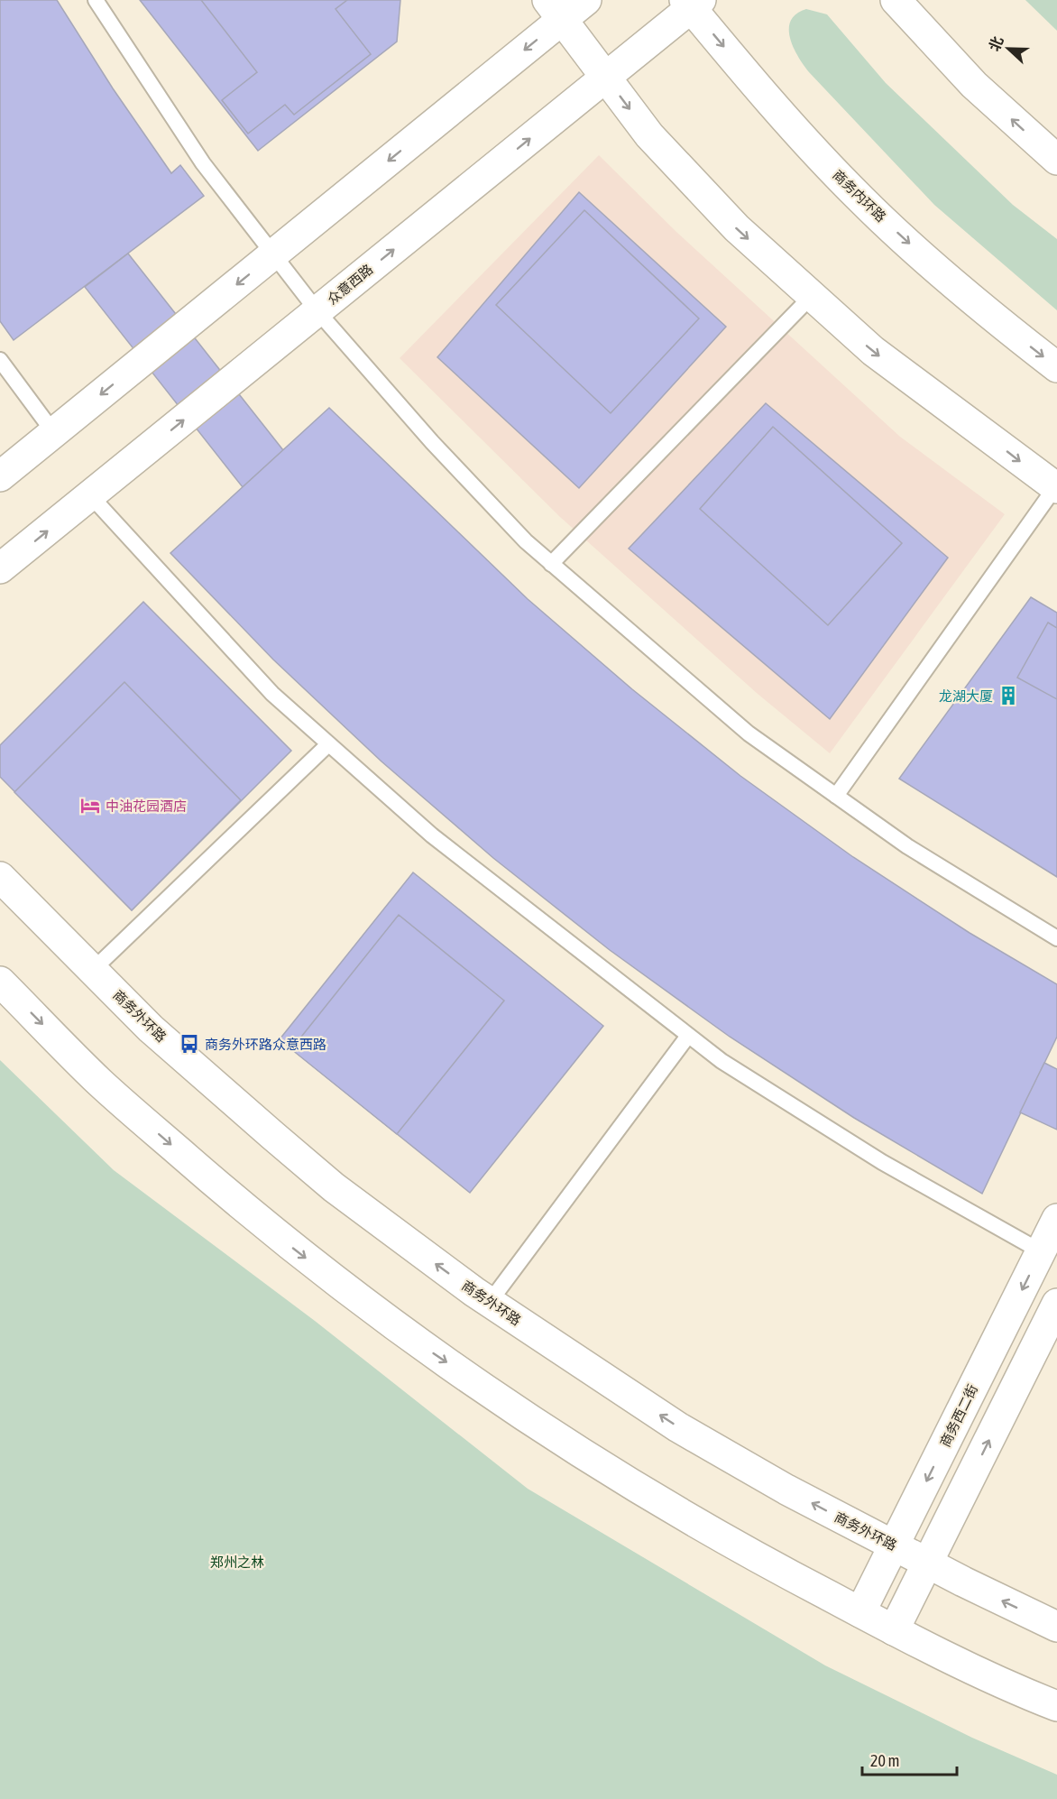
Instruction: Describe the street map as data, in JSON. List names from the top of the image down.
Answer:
{
  "streets": {
    "street": [
      "商务内环路",
      "众意西路",
      "商务外环路",
      "商务西二街"
    ]
  },
  "crossings": [
    ["商务内环路", "众意西路"],
    ["商务外环路", "商务西二街"]
  ],
  "parks": ["郑州之林"],
  "places": {
    "building": ["龙湖大厦"],
    "hotel": ["中油花园酒店"],
    "bus stop": ["商务外环路众意西路"]
  },
  "scale_bar": "20 m",
  "north": "left"
}
